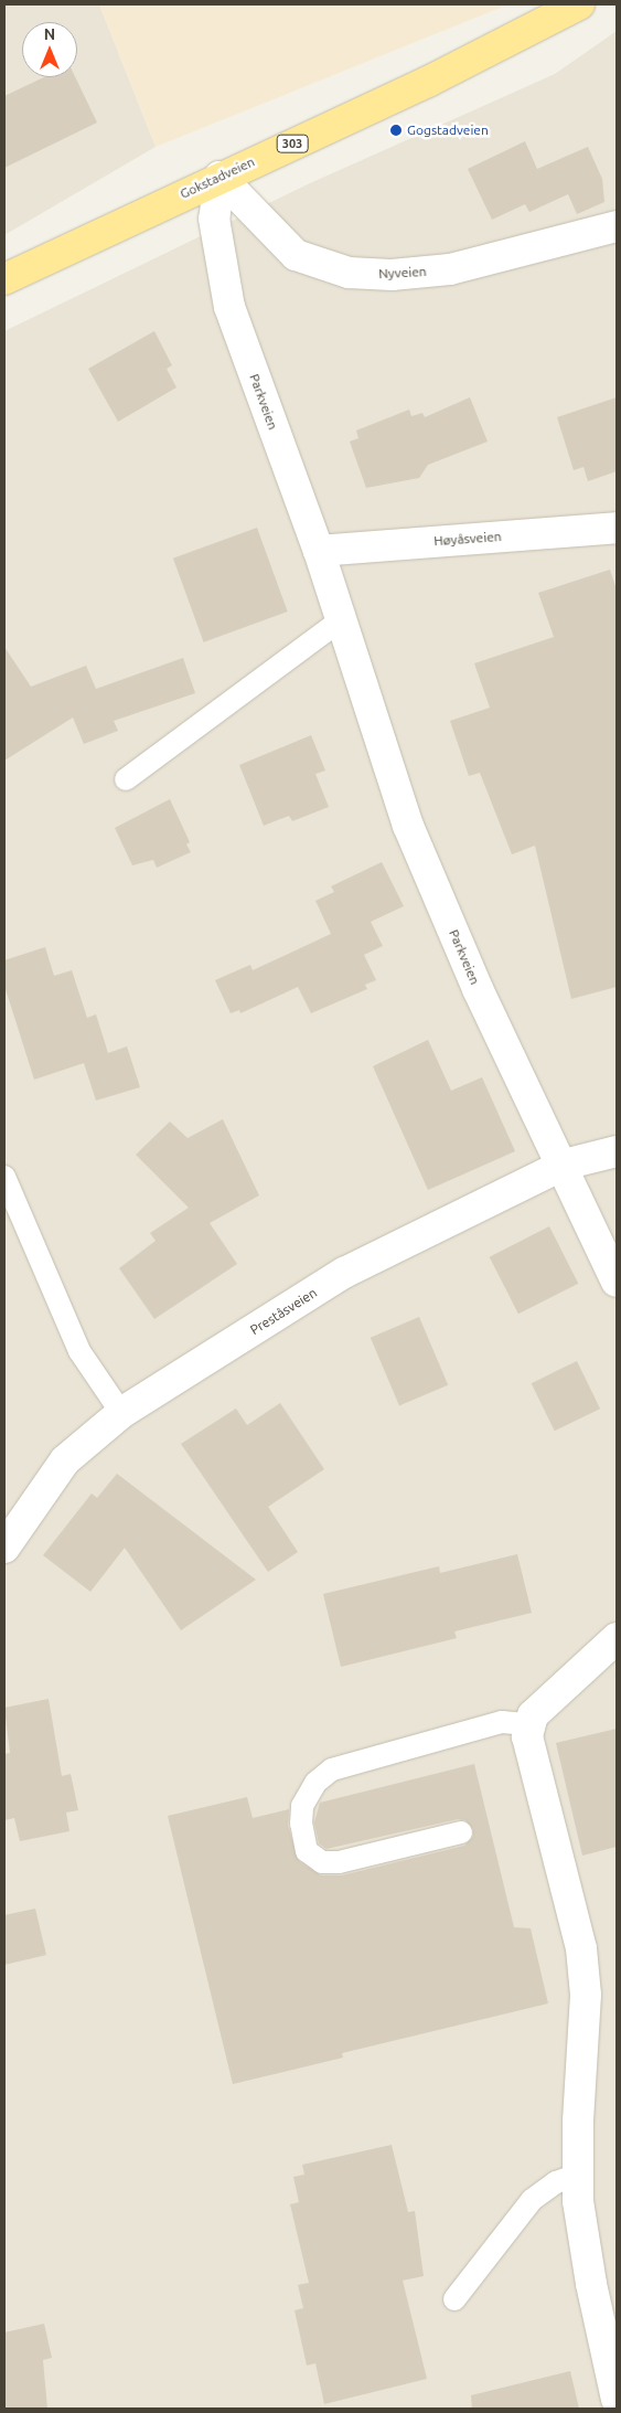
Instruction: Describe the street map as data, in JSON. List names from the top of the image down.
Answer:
{
  "streets": {
    "main road": ["303", "Gokstadveien"],
    "street": [
      "Nyveien",
      "Parkveien",
      "Høyåsveien",
      "Preståsveien"
    ]
  },
  "crossings": [
    ["Gokstadveien", "Nyveien"],
    ["Gokstadveien", "Parkveien"],
    ["Nyveien", "Parkveien"],
    ["Parkveien", "Høyåsveien"],
    ["Parkveien", "Preståsveien"]
  ],
  "places": ["Gogstadveien"],
  "north": "top"
}
